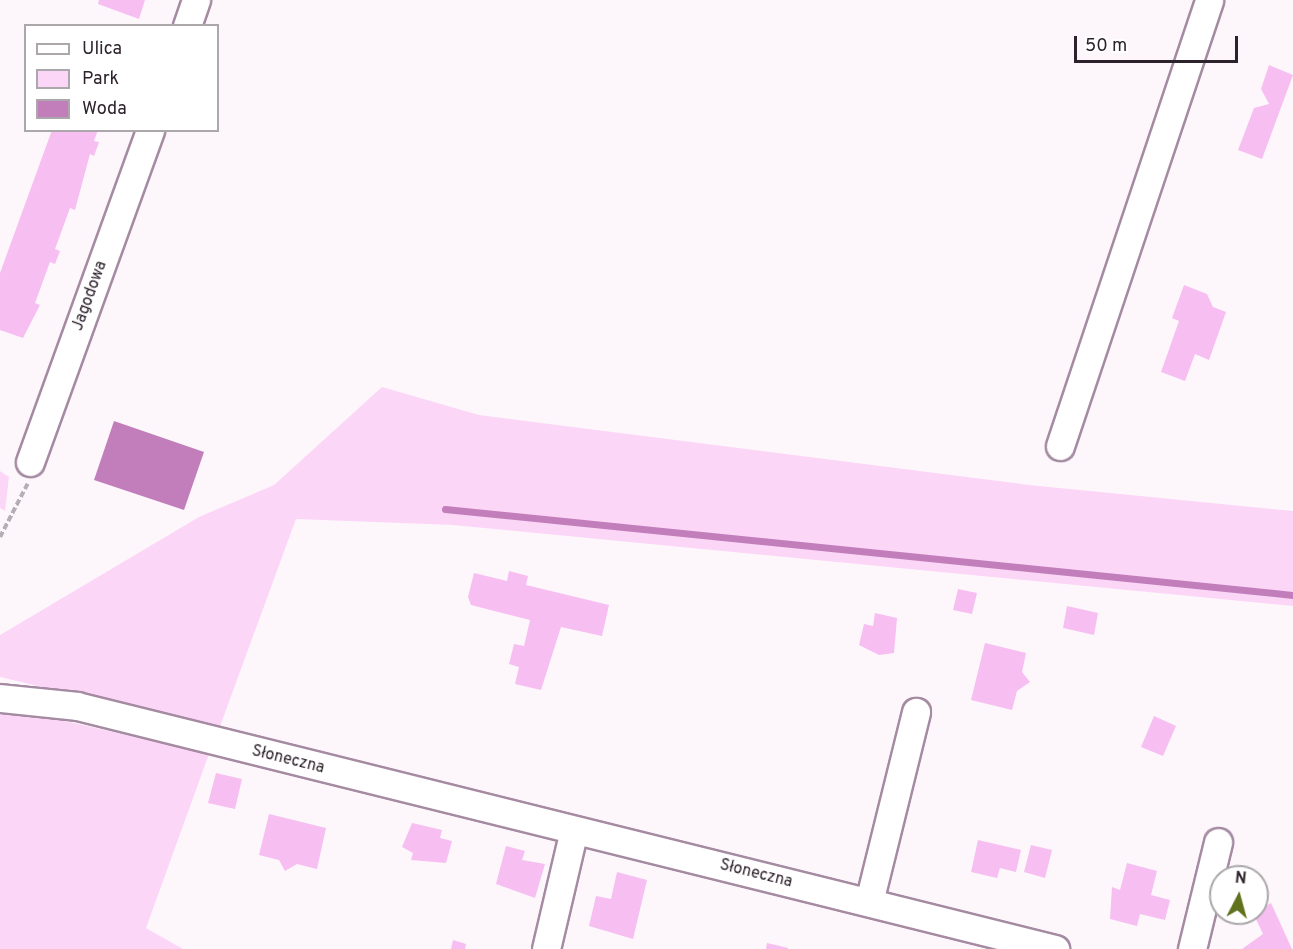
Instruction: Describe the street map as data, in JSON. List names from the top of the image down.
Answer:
{
  "streets": {
    "street": ["Jagodowa", "Słoneczna"]
  },
  "legend": ["Ulica", "Park", "Woda"],
  "scale_bar": "50 m",
  "north": "top"
}
